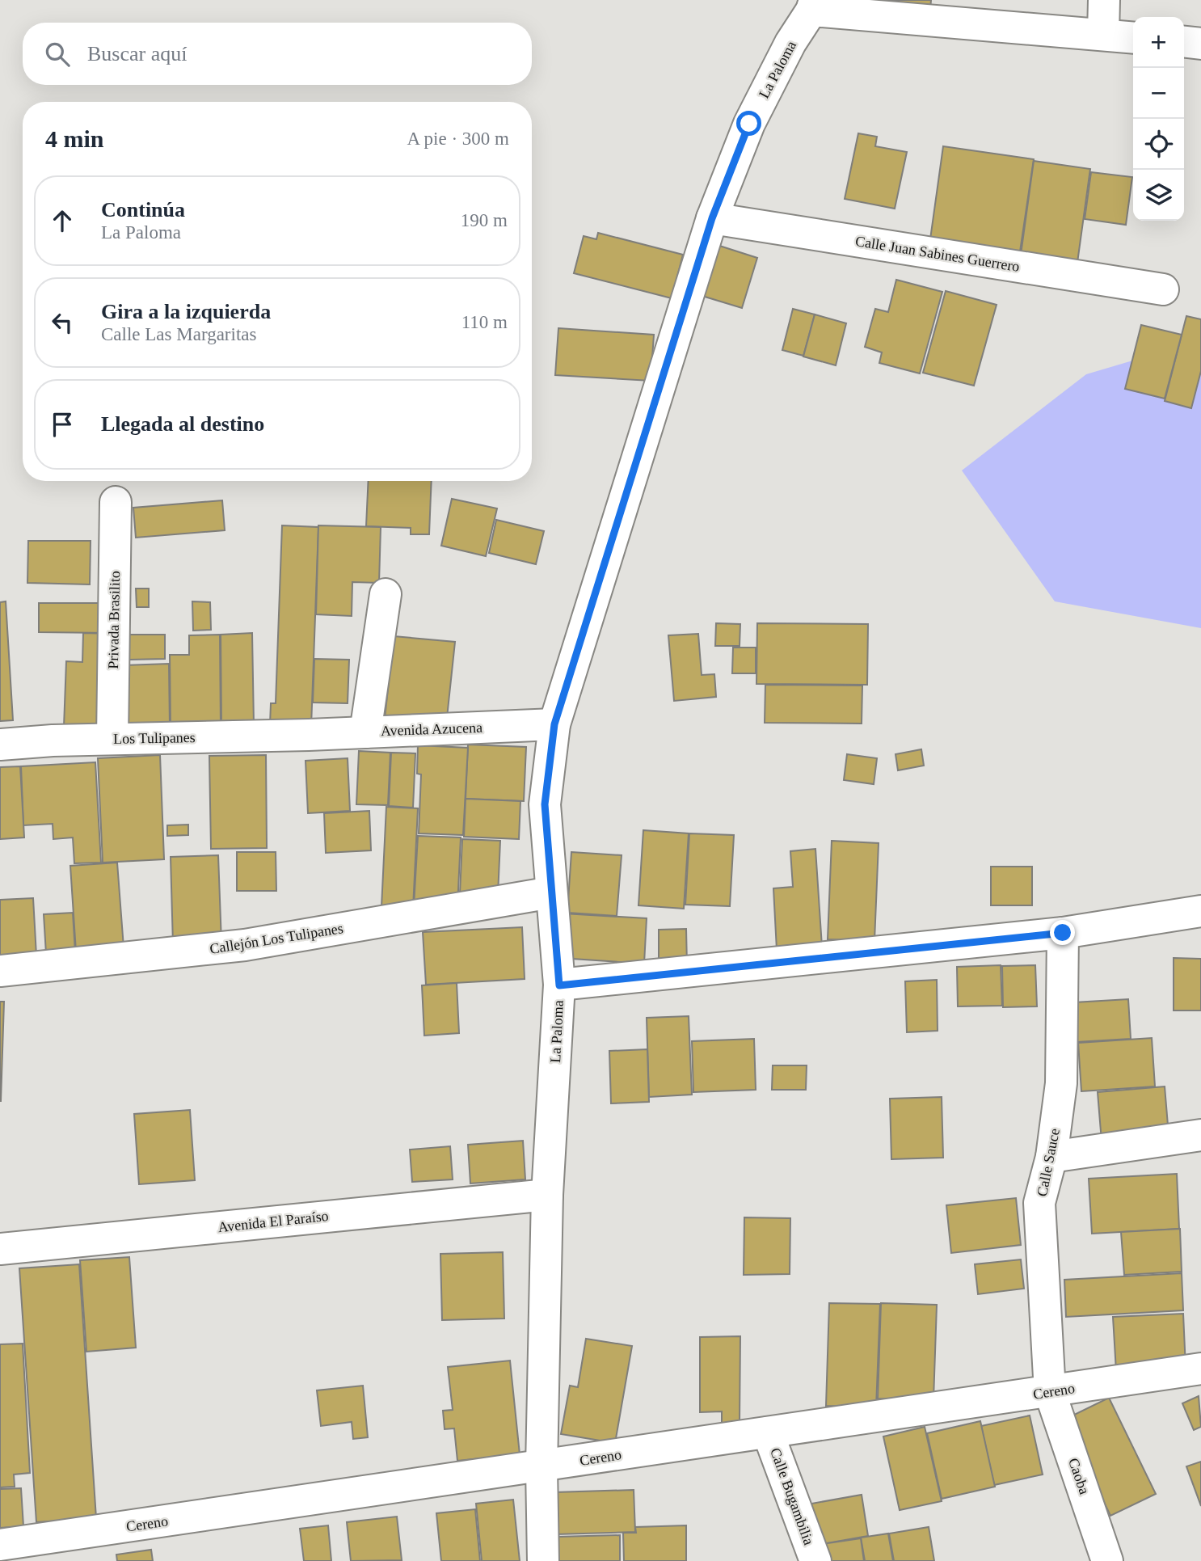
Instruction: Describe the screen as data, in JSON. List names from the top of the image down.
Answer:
{
  "streets": {
    "street": [
      "La Paloma",
      "Calle Juan Sabines Guerrero",
      "Privada Brasilito",
      "Avenida Azucena",
      "Los Tulipanes",
      "Callejón Los Tulipanes",
      "Calle Sauce",
      "Avenida El Paraíso",
      "Cereno",
      "Caoba",
      "Calle Bugambilia"
    ]
  },
  "crossings": [
    ["La Paloma", "Calle Juan Sabines Guerrero"],
    ["La Paloma", "Avenida Azucena"],
    ["La Paloma", "Callejón Los Tulipanes"],
    ["La Paloma", "Avenida El Paraíso"],
    ["La Paloma", "Cereno"],
    ["Privada Brasilito", "Los Tulipanes"],
    ["Avenida Azucena", "Los Tulipanes"],
    ["Calle Sauce", "Cereno"],
    ["Calle Sauce", "Caoba"],
    ["Cereno", "Caoba"],
    ["Cereno", "Calle Bugambilia"]
  ],
  "page": {
    "map_buttons": ["+", "−"],
    "search": "Buscar aquí",
    "heading": ["4 min", "A pie · 300 m"],
    "list": [
      ["Continúa", "La Paloma", "190 m"],
      ["Gira a la izquierda", "Calle Las Margaritas", "110 m"],
      "Llegada al destino"
    ]
  }
}
